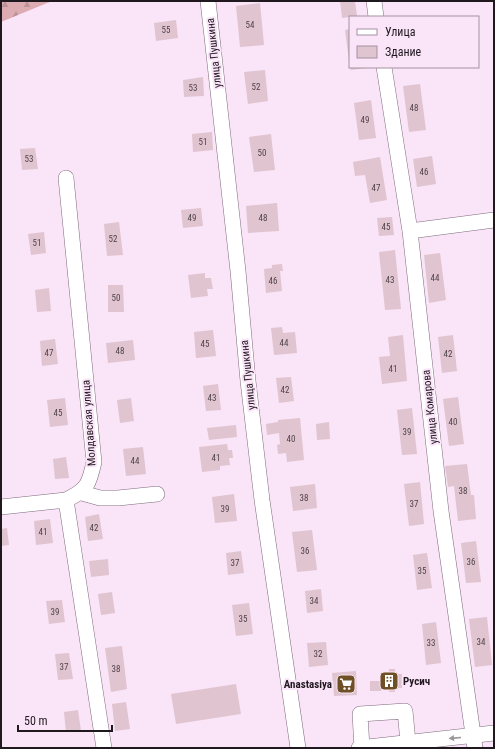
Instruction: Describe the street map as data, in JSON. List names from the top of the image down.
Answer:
{
  "streets": {
    "street": ["улица Пушкина", "улица Комарова", "Молдавская улица"]
  },
  "places": {
    "building": ["Русич"],
    "supermarket": ["Anastasiya"]
  },
  "house_numbers": [
    "54",
    "55",
    "52",
    "53",
    "48",
    "49",
    "51",
    "50",
    "53",
    "46",
    "47",
    "49",
    "48",
    "45",
    "52",
    "51",
    "44",
    "43",
    "46",
    "50",
    "44",
    "45",
    "48",
    "47",
    "42",
    "41",
    "42",
    "43",
    "45",
    "40",
    "39",
    "40",
    "41",
    "44",
    "38",
    "38",
    "37",
    "39",
    "42",
    "41",
    "36",
    "36",
    "37",
    "35",
    "34",
    "39",
    "35",
    "34",
    "33",
    "32",
    "37",
    "38"
  ],
  "legend": ["Улица", "Здание"],
  "scale_bar": "50 m"
}
